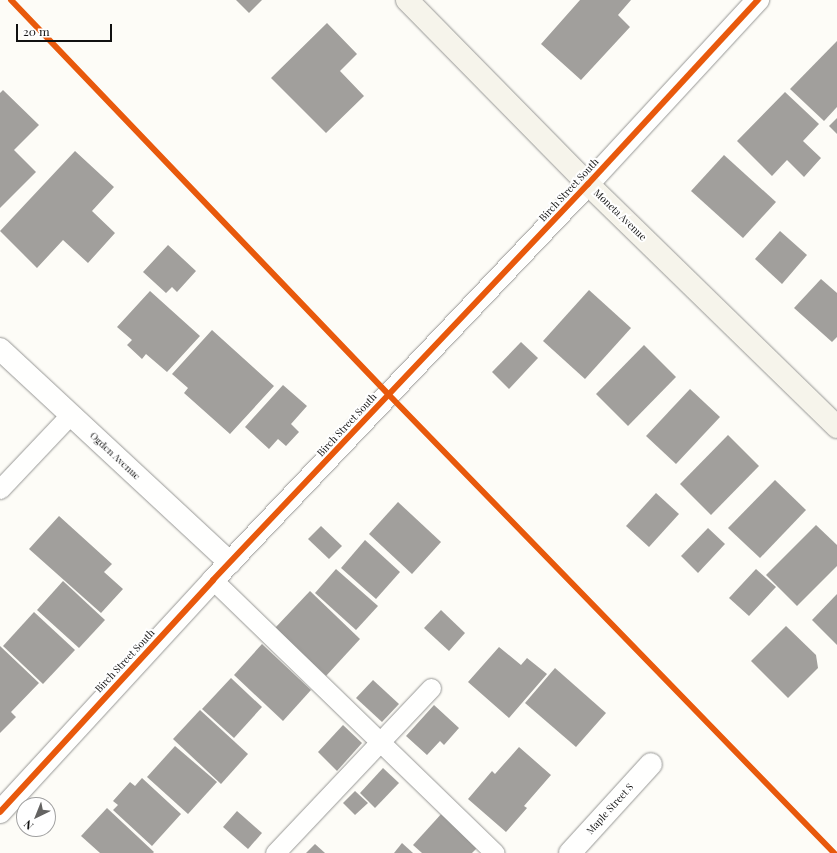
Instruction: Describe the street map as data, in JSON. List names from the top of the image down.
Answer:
{
  "streets": {
    "street": [
      "Birch Street South",
      "Moneta Avenue",
      "Ogden Avenue",
      "Maple Street S"
    ]
  },
  "crossings": [
    ["Birch Street South", "Moneta Avenue"],
    ["Birch Street South", "Ogden Avenue"]
  ],
  "scale_bar": "20 m",
  "north": "bottom left"
}
